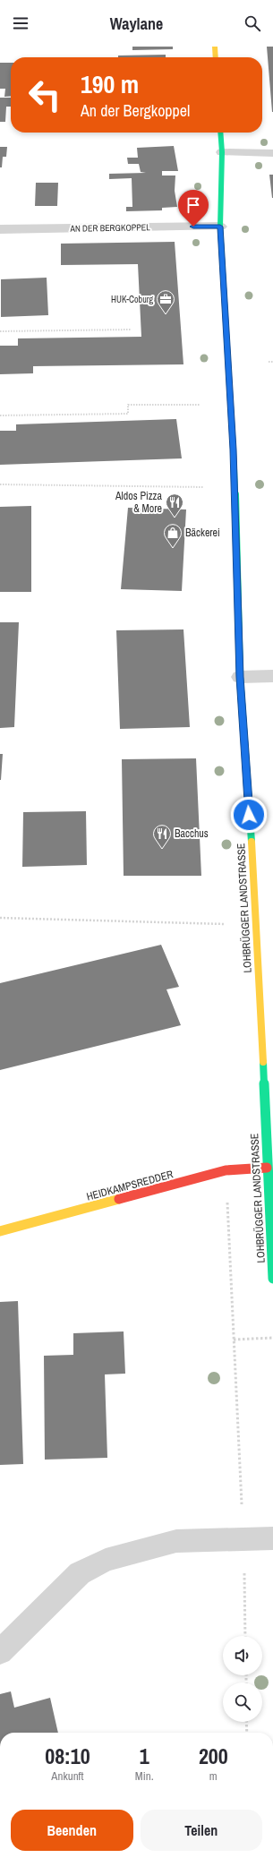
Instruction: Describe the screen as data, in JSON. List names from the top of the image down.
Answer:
{
  "streets": {
    "street": ["AN DER BERGKOPPEL", "LOHBRÜGGER LANDSTRASSE", "HEIDKAMPSREDDER"]
  },
  "crossings": [
    ["AN DER BERGKOPPEL", "LOHBRÜGGER LANDSTRASSE"],
    ["LOHBRÜGGER LANDSTRASSE", "HEIDKAMPSREDDER"]
  ],
  "places": {
    "office": ["HUK-Coburg"],
    "restaurant": ["Aldos Pizza & More", "Bacchus"],
    "shop": ["Bäckerei"]
  },
  "page": {
    "header": "Waylane",
    "turn": ["190 m", "An der Bergkoppel"],
    "eta": [
      "08:10",
      "Ankunft",
      "1",
      "Min.",
      "200",
      "m"
    ],
    "buttons": ["Beenden", "Teilen"]
  }
}
